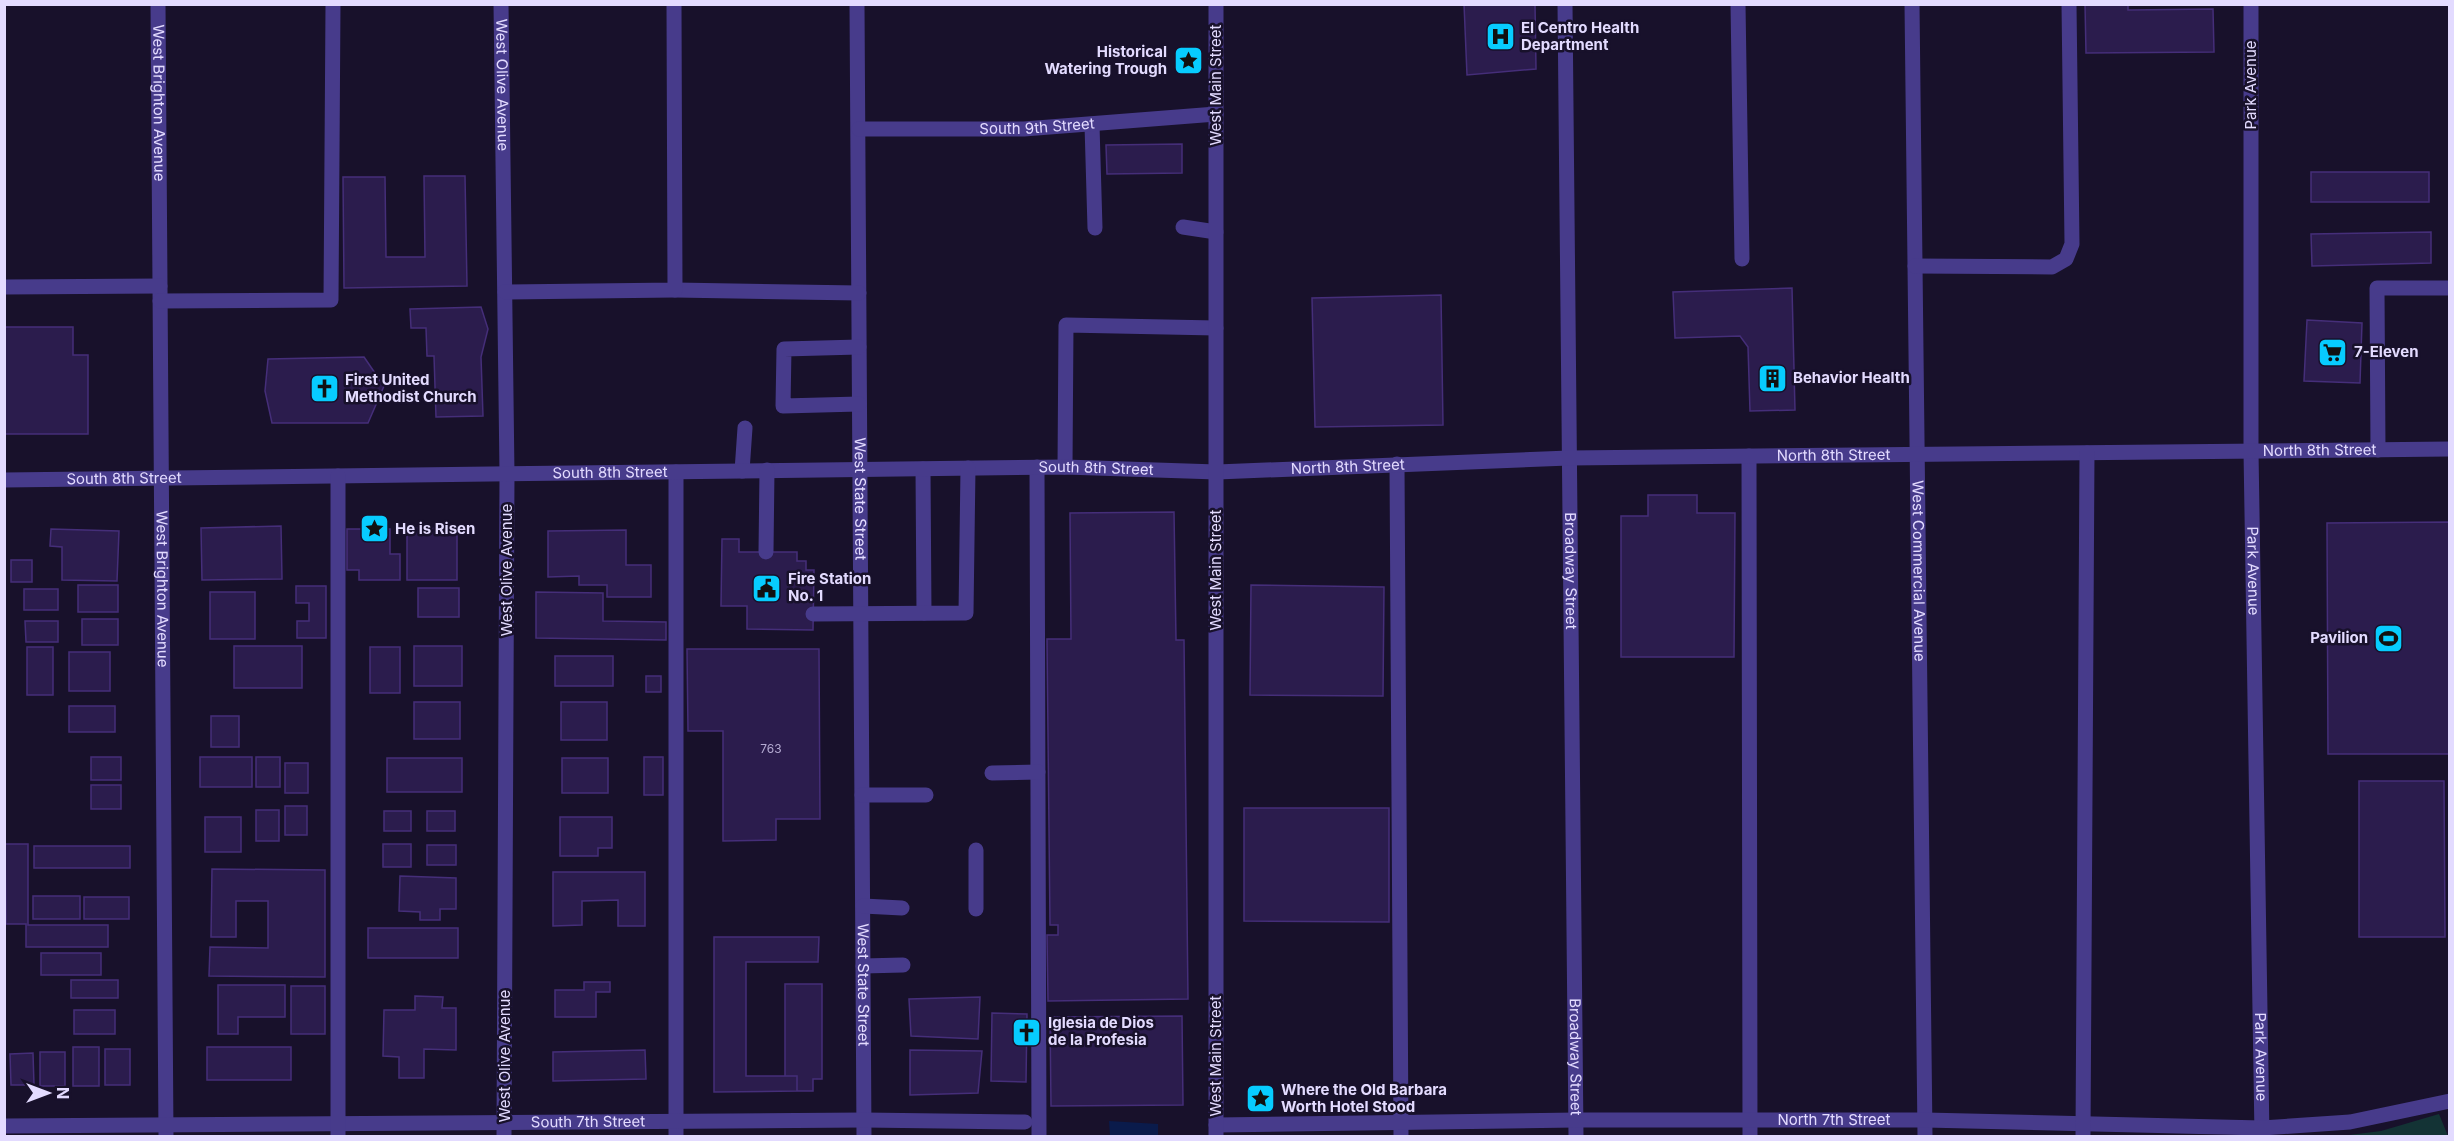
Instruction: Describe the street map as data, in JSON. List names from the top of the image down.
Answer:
{
  "streets": {
    "street": [
      "West Olive Avenue",
      "West Main Street",
      "Park Avenue",
      "West Brighton Avenue",
      "South 9th Street",
      "North 8th Street",
      "South 8th Street",
      "West State Street",
      "Broadway Street",
      "West Commercial Avenue",
      "South 7th Street",
      "North 7th Street"
    ]
  },
  "crossings": [
    ["West Olive Avenue", "South 8th Street"],
    ["West Olive Avenue", "South 7th Street"],
    ["West Main Street", "South 9th Street"],
    ["West Main Street", "North 8th Street"],
    ["West Main Street", "South 8th Street"],
    ["West Main Street", "North 7th Street"],
    ["Park Avenue", "North 8th Street"],
    ["Park Avenue", "North 7th Street"],
    ["West Brighton Avenue", "South 8th Street"],
    ["West Brighton Avenue", "South 7th Street"],
    ["South 9th Street", "West State Street"],
    ["North 8th Street", "South 8th Street"],
    ["North 8th Street", "Broadway Street"],
    ["North 8th Street", "West Commercial Avenue"],
    ["South 8th Street", "West State Street"],
    ["West State Street", "South 7th Street"],
    ["Broadway Street", "North 7th Street"],
    ["West Commercial Avenue", "North 7th Street"]
  ],
  "places": {
    "hospital": ["El Centro Health Department"],
    "place": ["Historical Watering Trough", "He is Risen", "Where the Old Barbara Worth Hotel Stood"],
    "supermarket": ["7-Eleven"],
    "building": ["Behavior Health"],
    "church": ["First United Methodist Church", "Iglesia de Dios de la Profesia"],
    "public building": ["Fire Station No. 1"],
    "sports": ["Pavilion"]
  },
  "house_numbers": ["763"],
  "north": "right"
}
